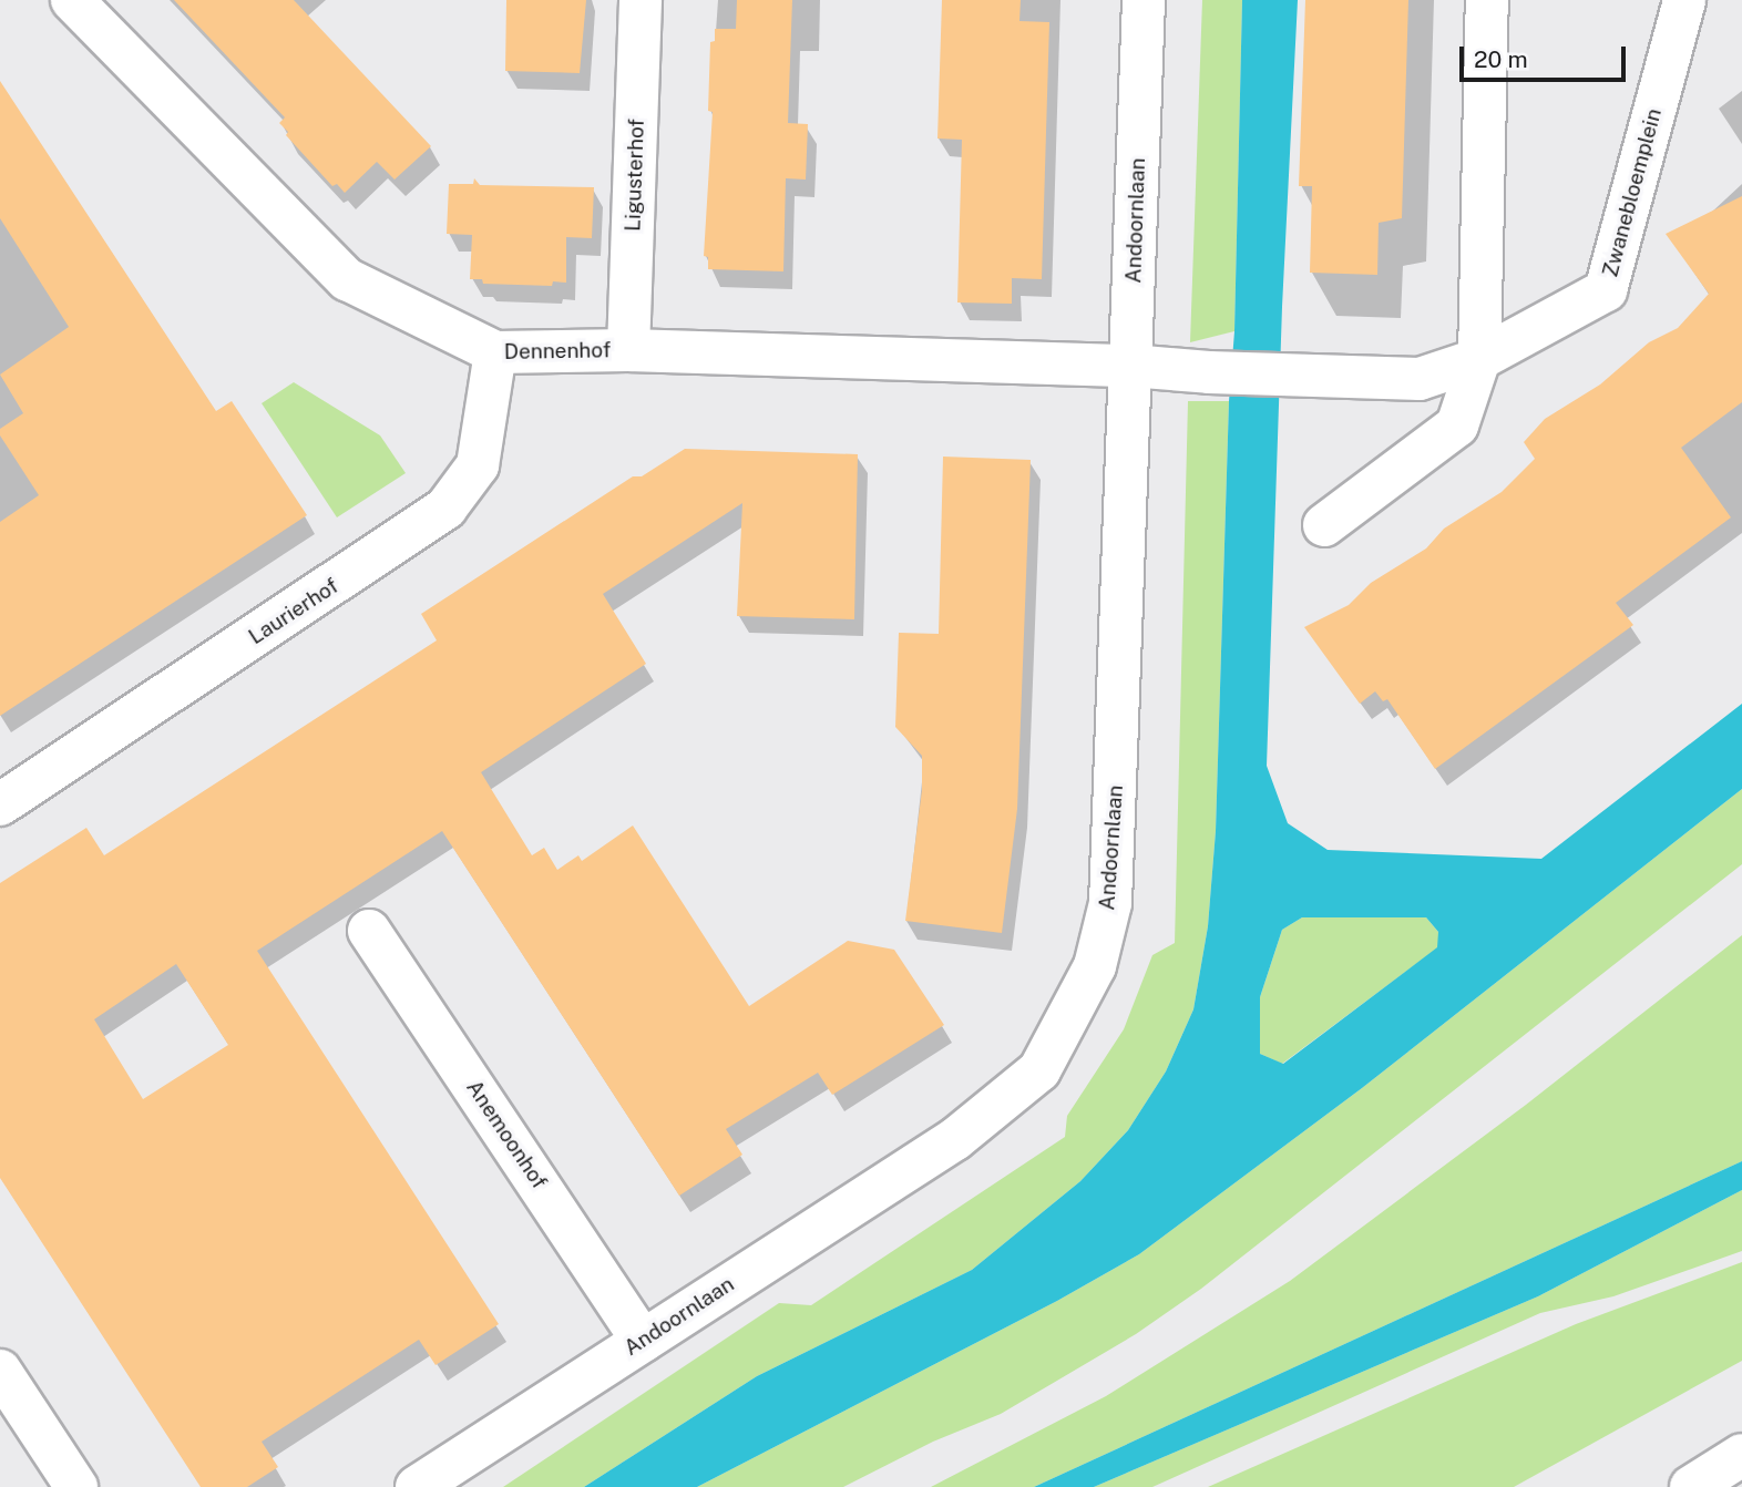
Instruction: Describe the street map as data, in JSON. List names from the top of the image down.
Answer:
{
  "streets": {
    "main road": [
      "Ligusterhof",
      "Zwanebloemplein",
      "Andoornlaan",
      "Dennenhof",
      "Laurierhof",
      "Anemoonhof"
    ]
  },
  "crossings": [
    ["Ligusterhof", "Dennenhof"],
    ["Zwanebloemplein", "Andoornlaan"],
    ["Zwanebloemplein", "Dennenhof"],
    ["Andoornlaan", "Dennenhof"],
    ["Andoornlaan", "Anemoonhof"],
    ["Dennenhof", "Laurierhof"]
  ],
  "scale_bar": "20 m"
}
